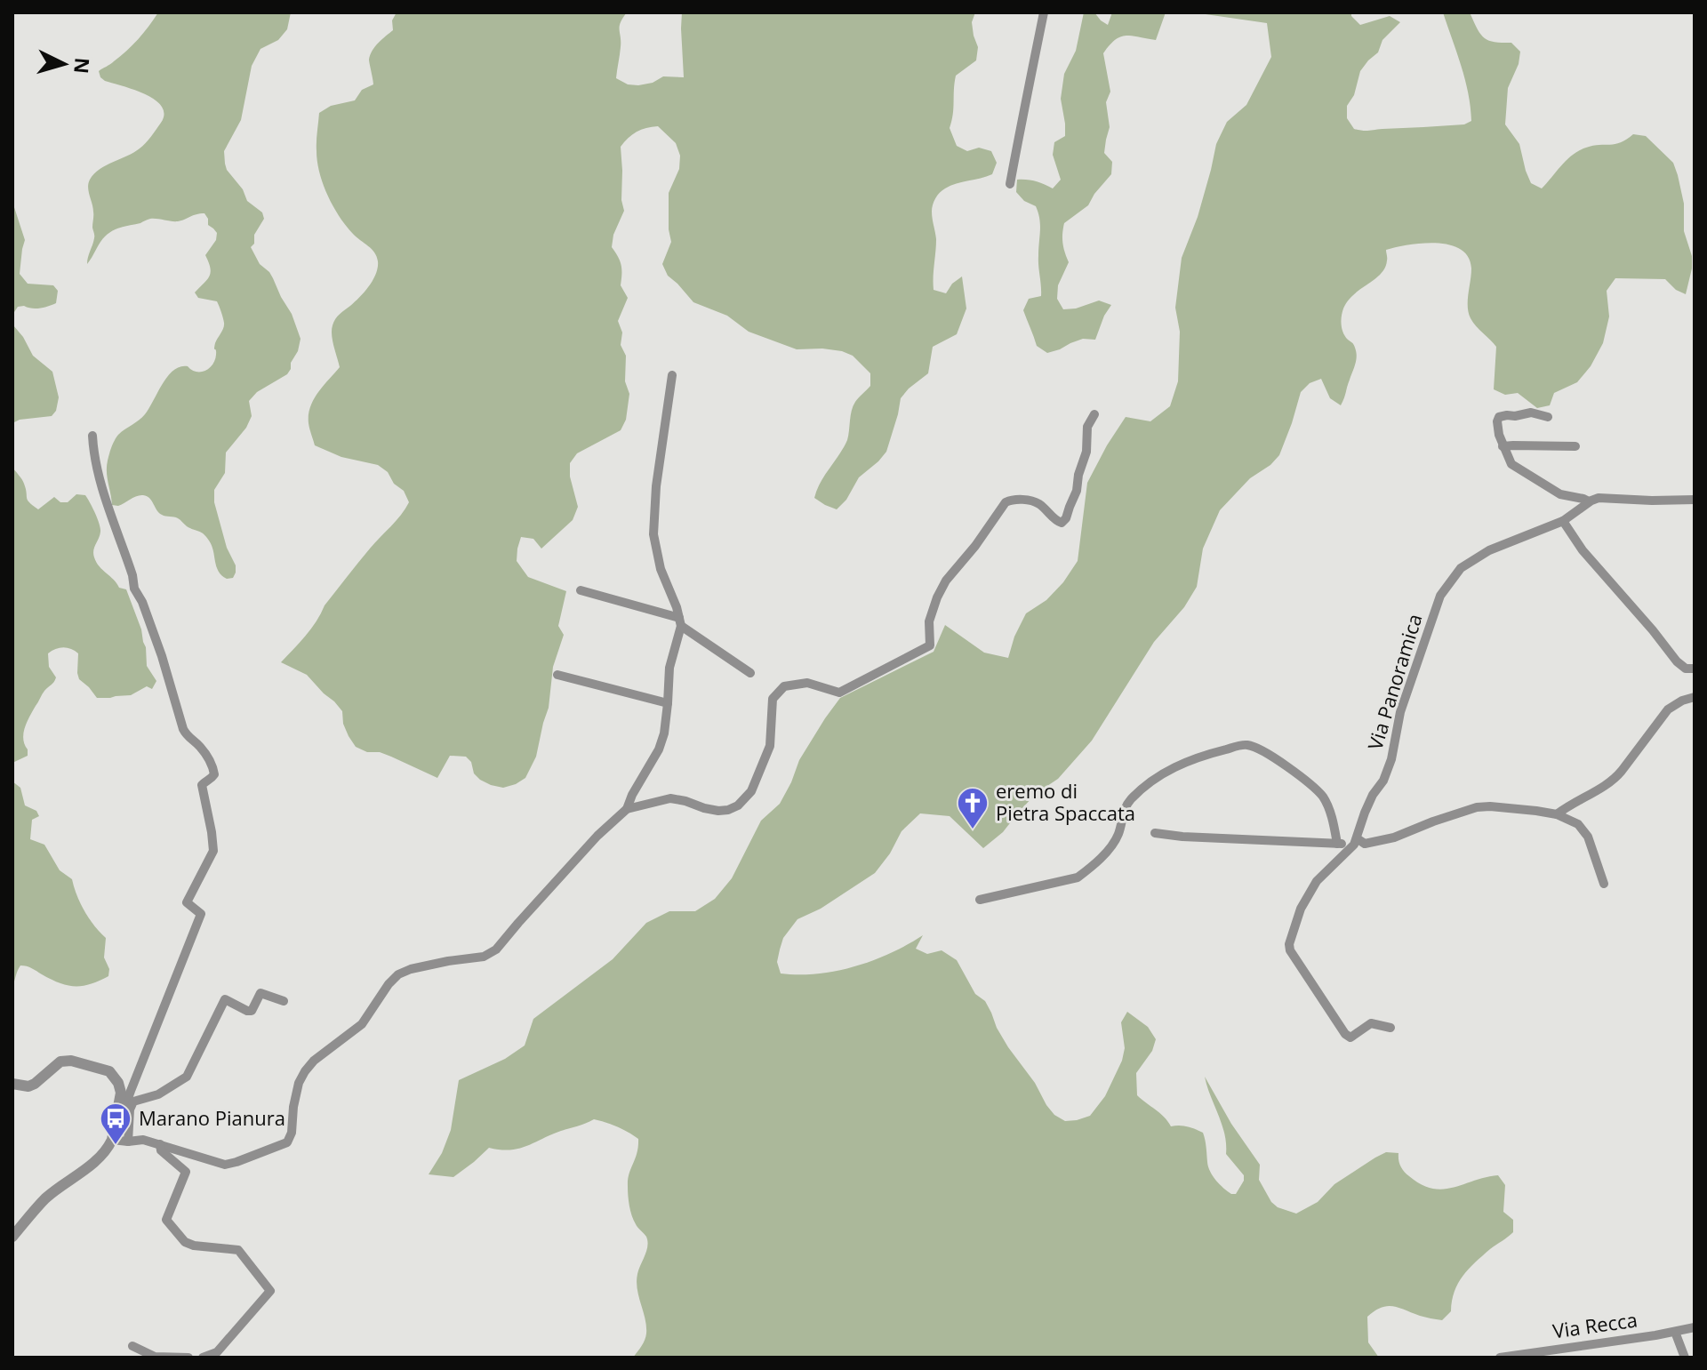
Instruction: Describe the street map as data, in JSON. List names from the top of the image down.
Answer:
{
  "streets": {
    "street": ["Via Panoramica", "Via Recca"]
  },
  "places": {
    "church": ["eremo di Pietra Spaccata"],
    "bus stop": ["Marano Pianura"]
  },
  "north": "right"
}
